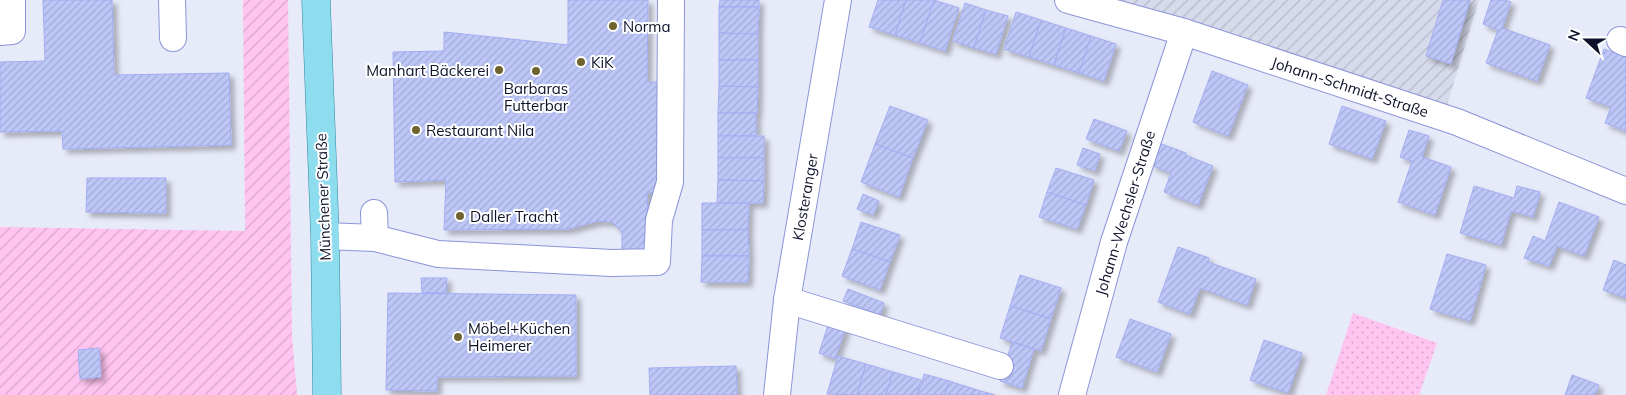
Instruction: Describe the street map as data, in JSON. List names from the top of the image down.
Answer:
{
  "streets": {
    "main road": ["Münchener Straße"],
    "street": ["Johann-Schmidt-Straße", "Klosteranger", "Johann-Wechsler-Straße"]
  },
  "crossings": [
    ["Johann-Schmidt-Straße", "Johann-Wechsler-Straße"]
  ],
  "places": [
    "Norma",
    "KiK",
    "Manhart Bäckerei",
    "Barbaras Futterbar",
    "Restaurant Nila",
    "Daller Tracht",
    "Möbel+Küchen Heimerer"
  ],
  "north": "left"
}
